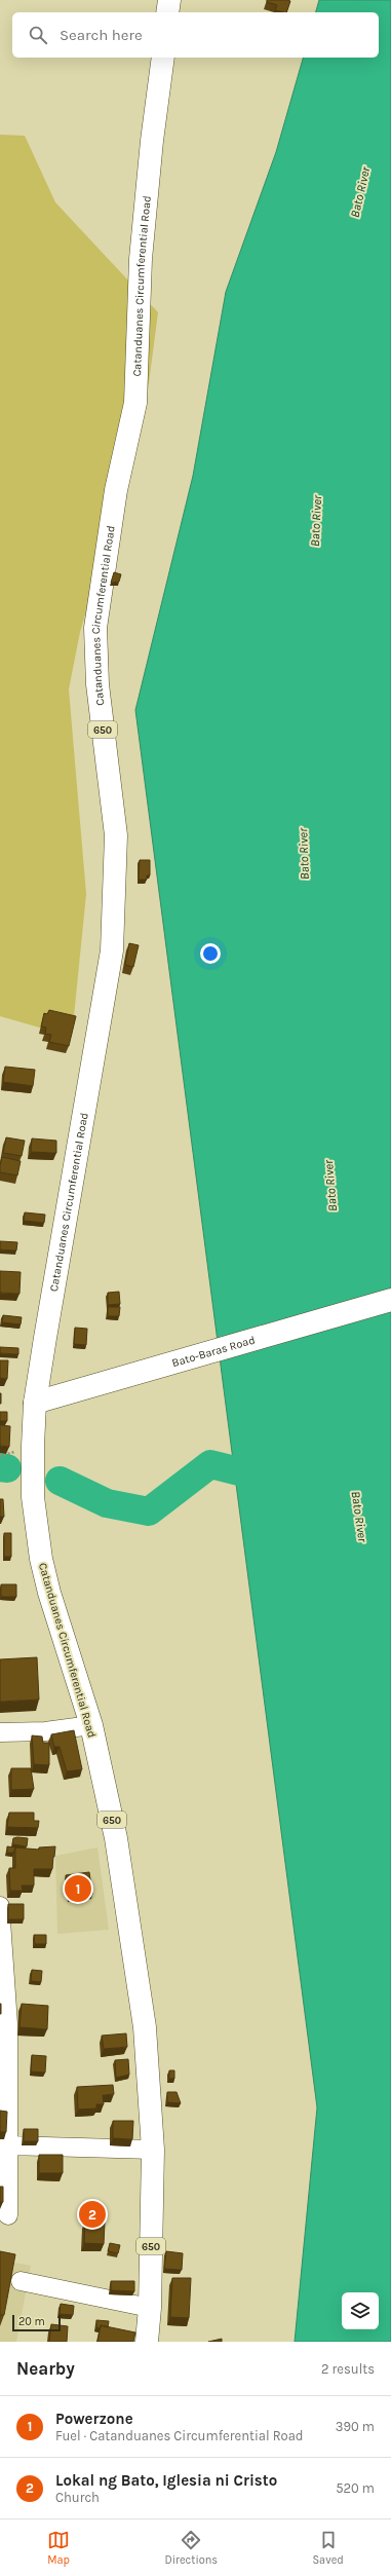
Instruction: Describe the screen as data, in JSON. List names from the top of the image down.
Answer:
{
  "streets": {
    "main road": ["Catanduanes Circumferential Road", "650", "Bato-Baras Road"]
  },
  "crossings": [
    ["Catanduanes Circumferential Road", "Bato-Baras Road"]
  ],
  "water": ["Bato River"],
  "scale_bar": "20 m",
  "page": {
    "search": "Search here",
    "pins": ["1", "2"],
    "scale": "20 m",
    "heading": ["Nearby", "2 results"],
    "list": [
      {
        "mark": "1",
        "name": "Powerzone",
        "note": "Fuel · Catanduanes Circumferential Road",
        "value": "390 m"
      },
      {
        "mark": "2",
        "name": "Lokal ng Bato, Iglesia ni Cristo",
        "note": "Church",
        "value": "520 m"
      }
    ],
    "nav": ["Map", "Directions", "Saved"]
  }
}
